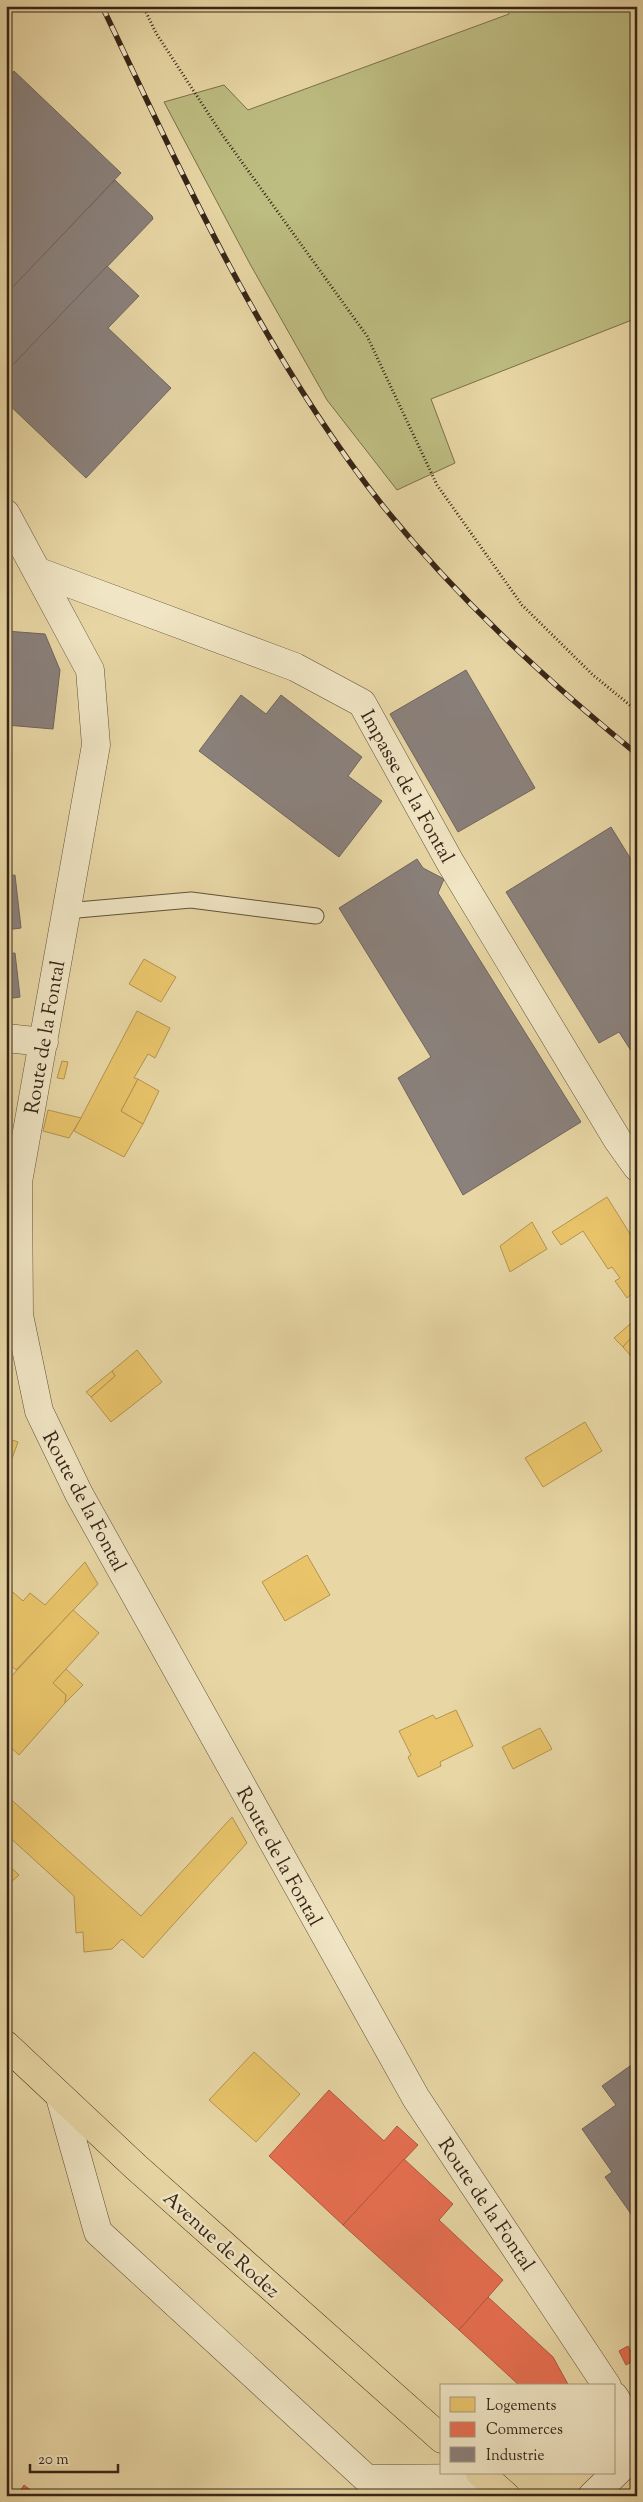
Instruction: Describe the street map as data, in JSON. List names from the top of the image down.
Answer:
{
  "streets": {
    "main road": ["Avenue de Rodez"],
    "street": ["Impasse de la Fontal", "Route de la Fontal"]
  },
  "crossings": [
    ["Impasse de la Fontal", "Route de la Fontal"]
  ],
  "legend": ["Logements", "Commerces", "Industrie"],
  "scale_bar": "20 m"
}
